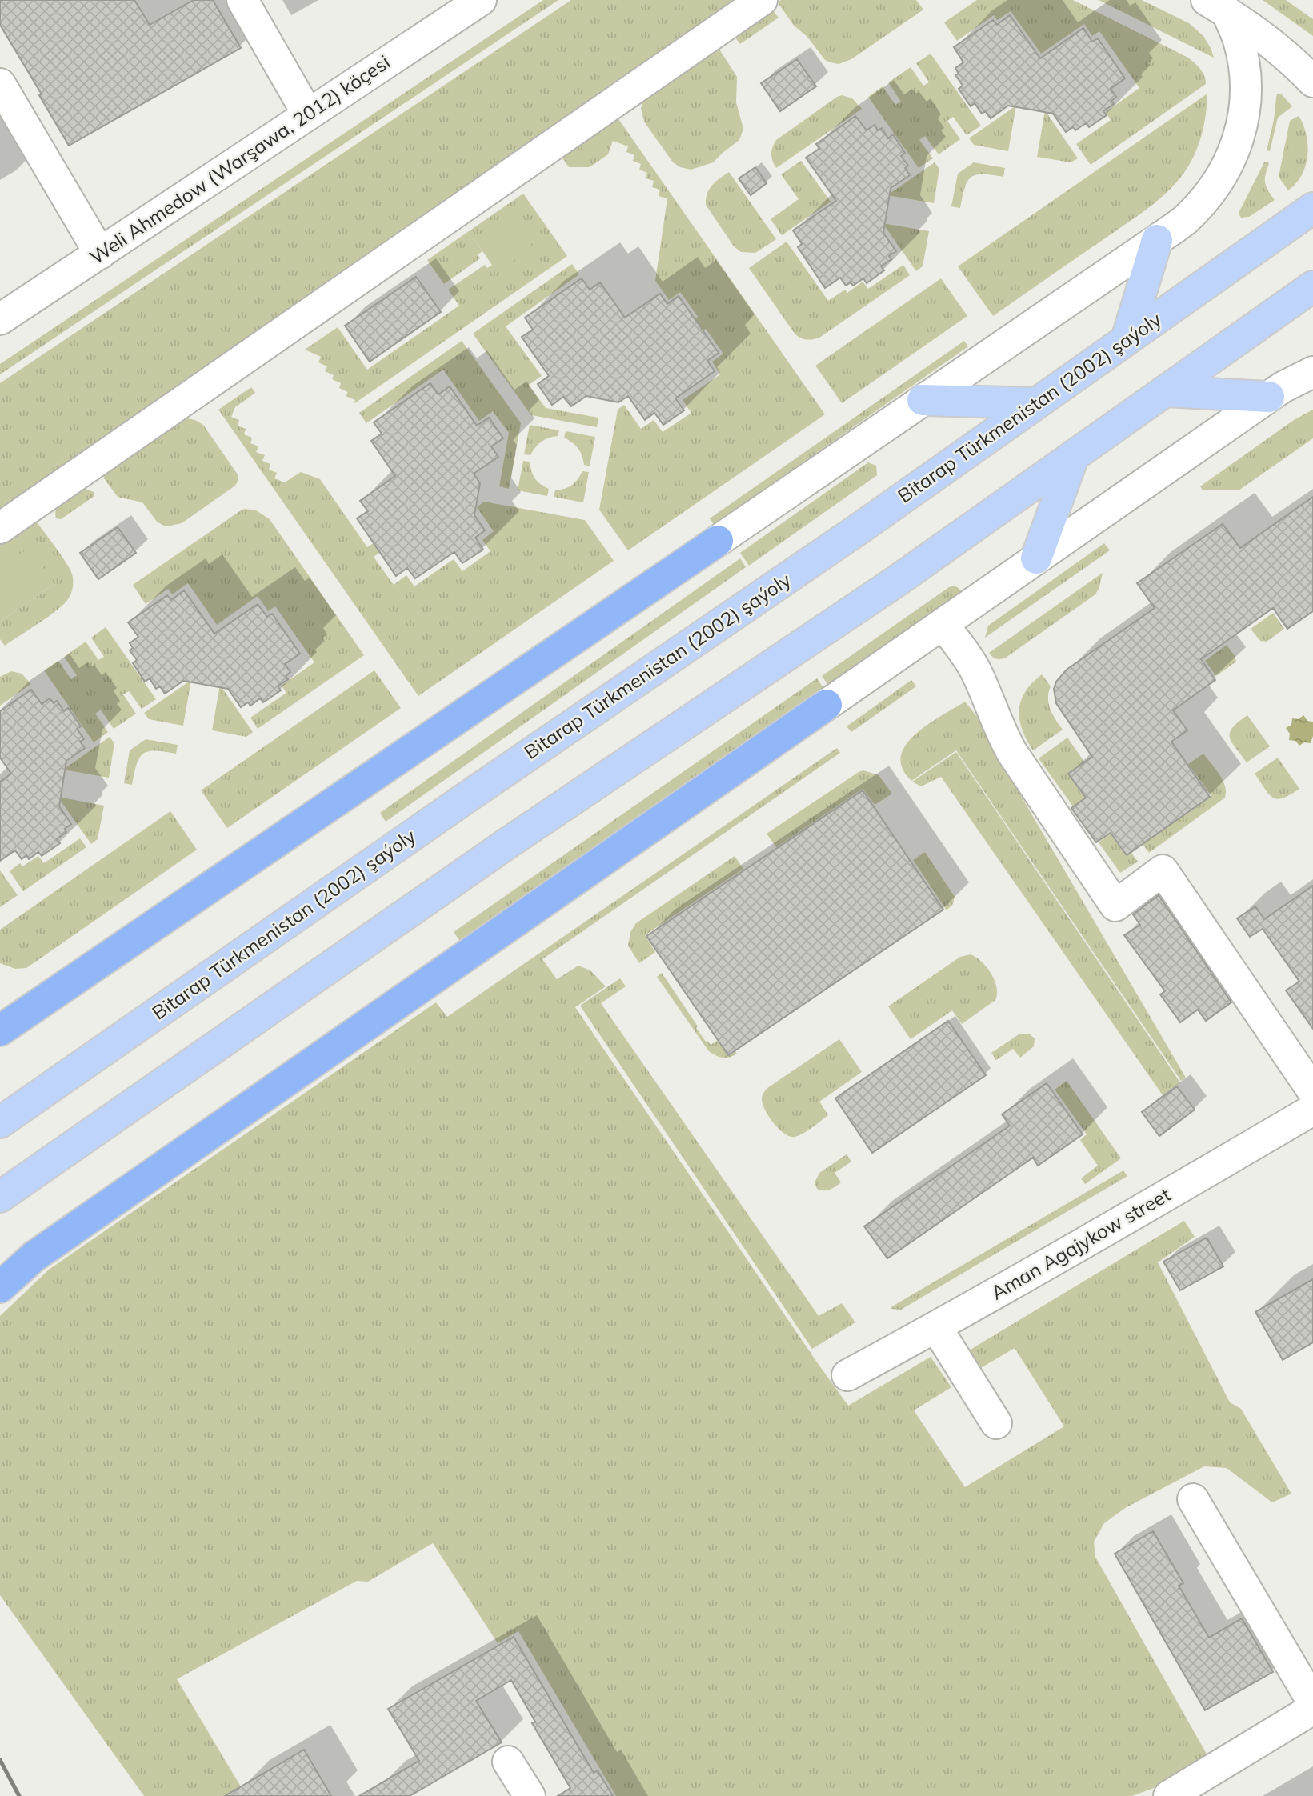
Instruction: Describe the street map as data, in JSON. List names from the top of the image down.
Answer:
{
  "streets": {
    "main road": ["Bitarap Türkmenistan (2002) şaýoly"],
    "street": ["Weli Ahmedow (Warşawa, 2012) köçesi", "Aman Agajykow street"]
  }
}
